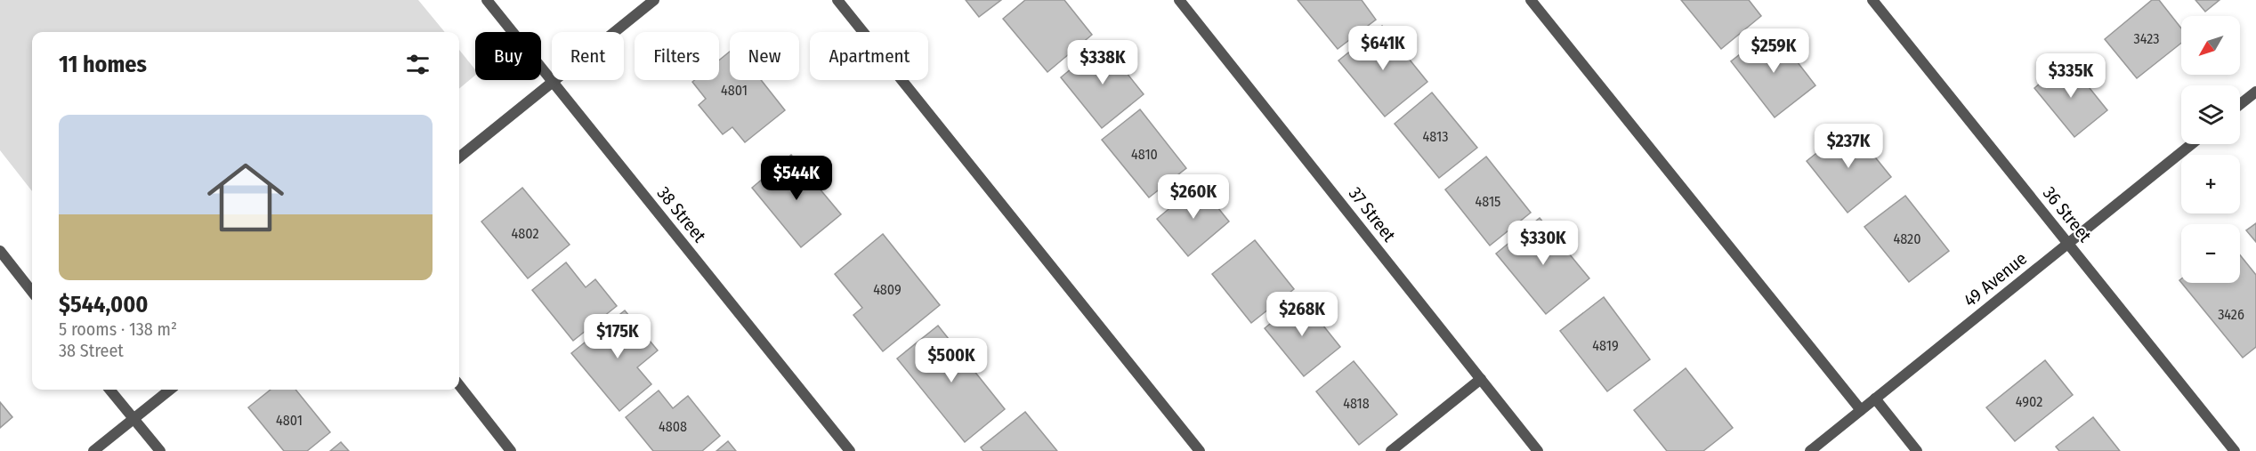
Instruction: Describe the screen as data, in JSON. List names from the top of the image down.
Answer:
{
  "streets": {
    "street": [
      "38 Street",
      "37 Street",
      "36 Street",
      "49 Avenue"
    ]
  },
  "crossings": [
    ["36 Street", "49 Avenue"]
  ],
  "house_numbers": [
    "3423",
    "4801",
    "4813",
    "4810",
    "4815",
    "4802",
    "4820",
    "4809",
    "3426",
    "4819",
    "4902",
    "4818",
    "4801",
    "4808"
  ],
  "north": "bottom left",
  "page": {
    "map_buttons": ["+", "−"],
    "price": [
      "$641K",
      "$259K",
      "$338K",
      "$335K",
      "$237K",
      "$544K",
      "$260K",
      "$330K",
      "$268K",
      "$175K",
      "$500K"
    ],
    "chip": [
      "Buy",
      "Rent",
      "Filters",
      "New",
      "Apartment"
    ],
    "heading": "11 homes",
    "list": [
      {
        "name": "$544,000",
        "note": "5 rooms · 138 m² · 38 Street"
      }
    ]
  }
}
